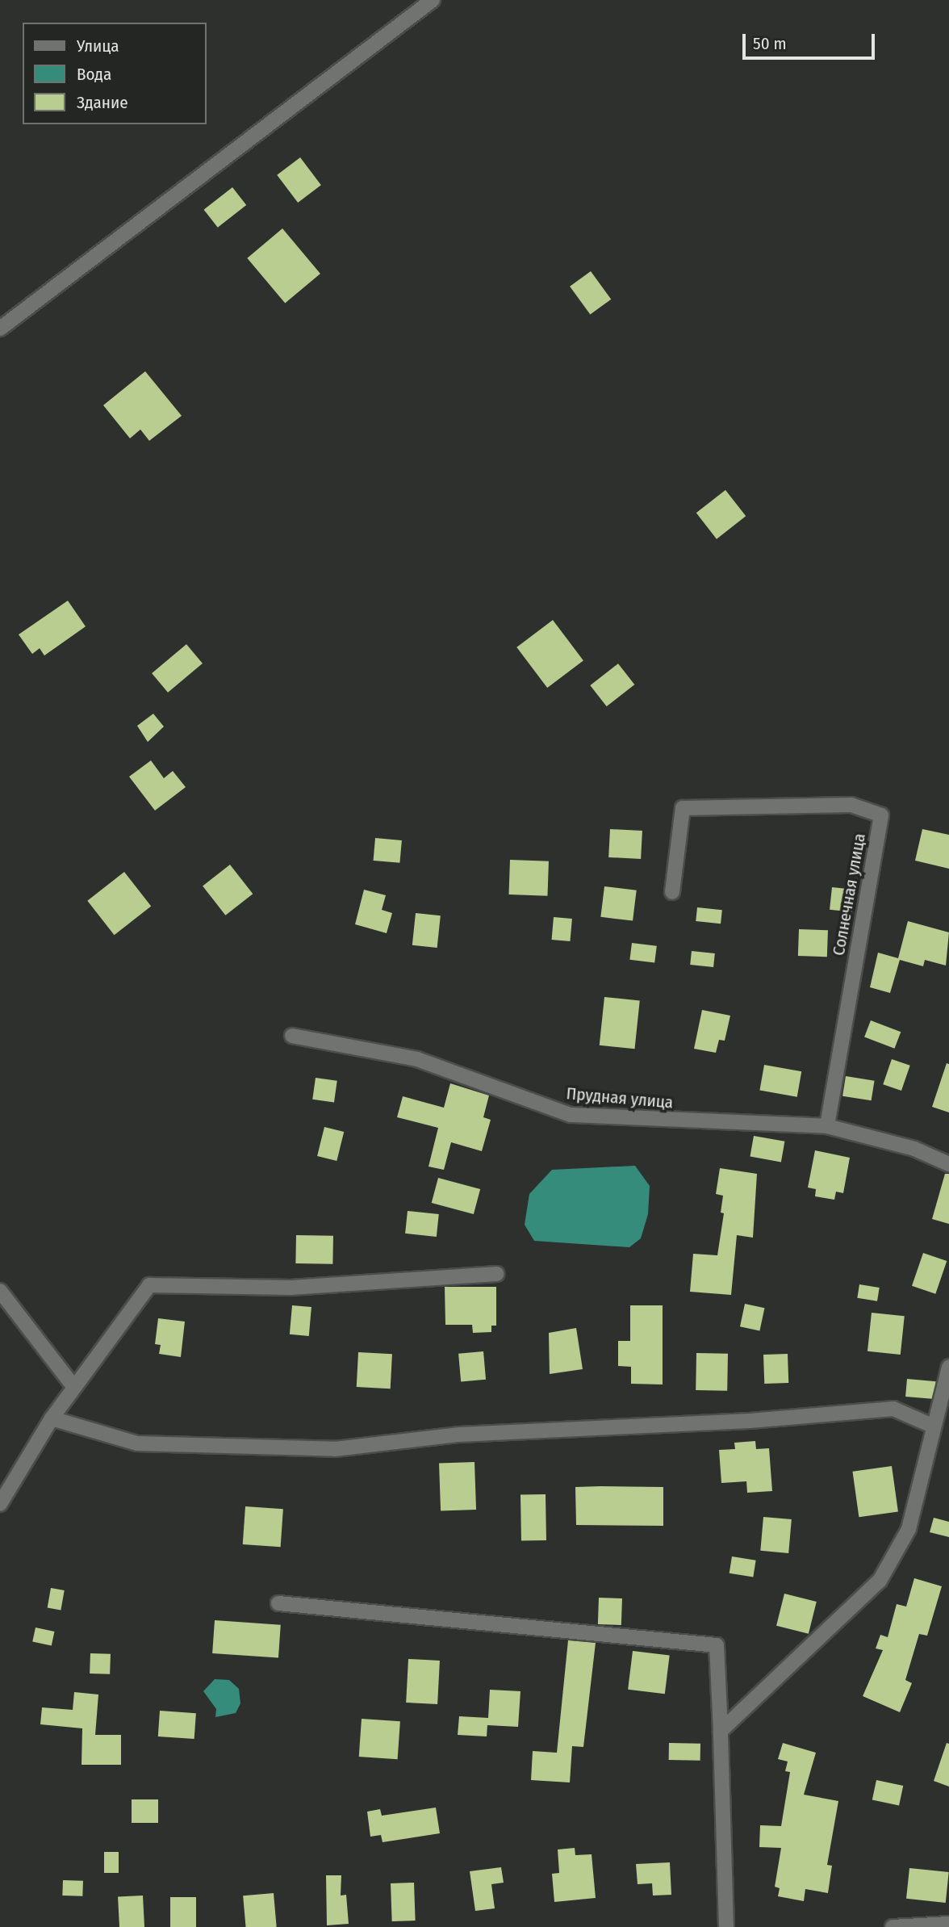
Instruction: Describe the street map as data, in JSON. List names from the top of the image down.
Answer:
{
  "streets": {
    "street": ["Солнечная улица", "Прудная улица"]
  },
  "crossings": [
    ["Солнечная улица", "Прудная улица"]
  ],
  "legend": ["Улица", "Вода", "Здание"],
  "scale_bar": "50 m"
}
